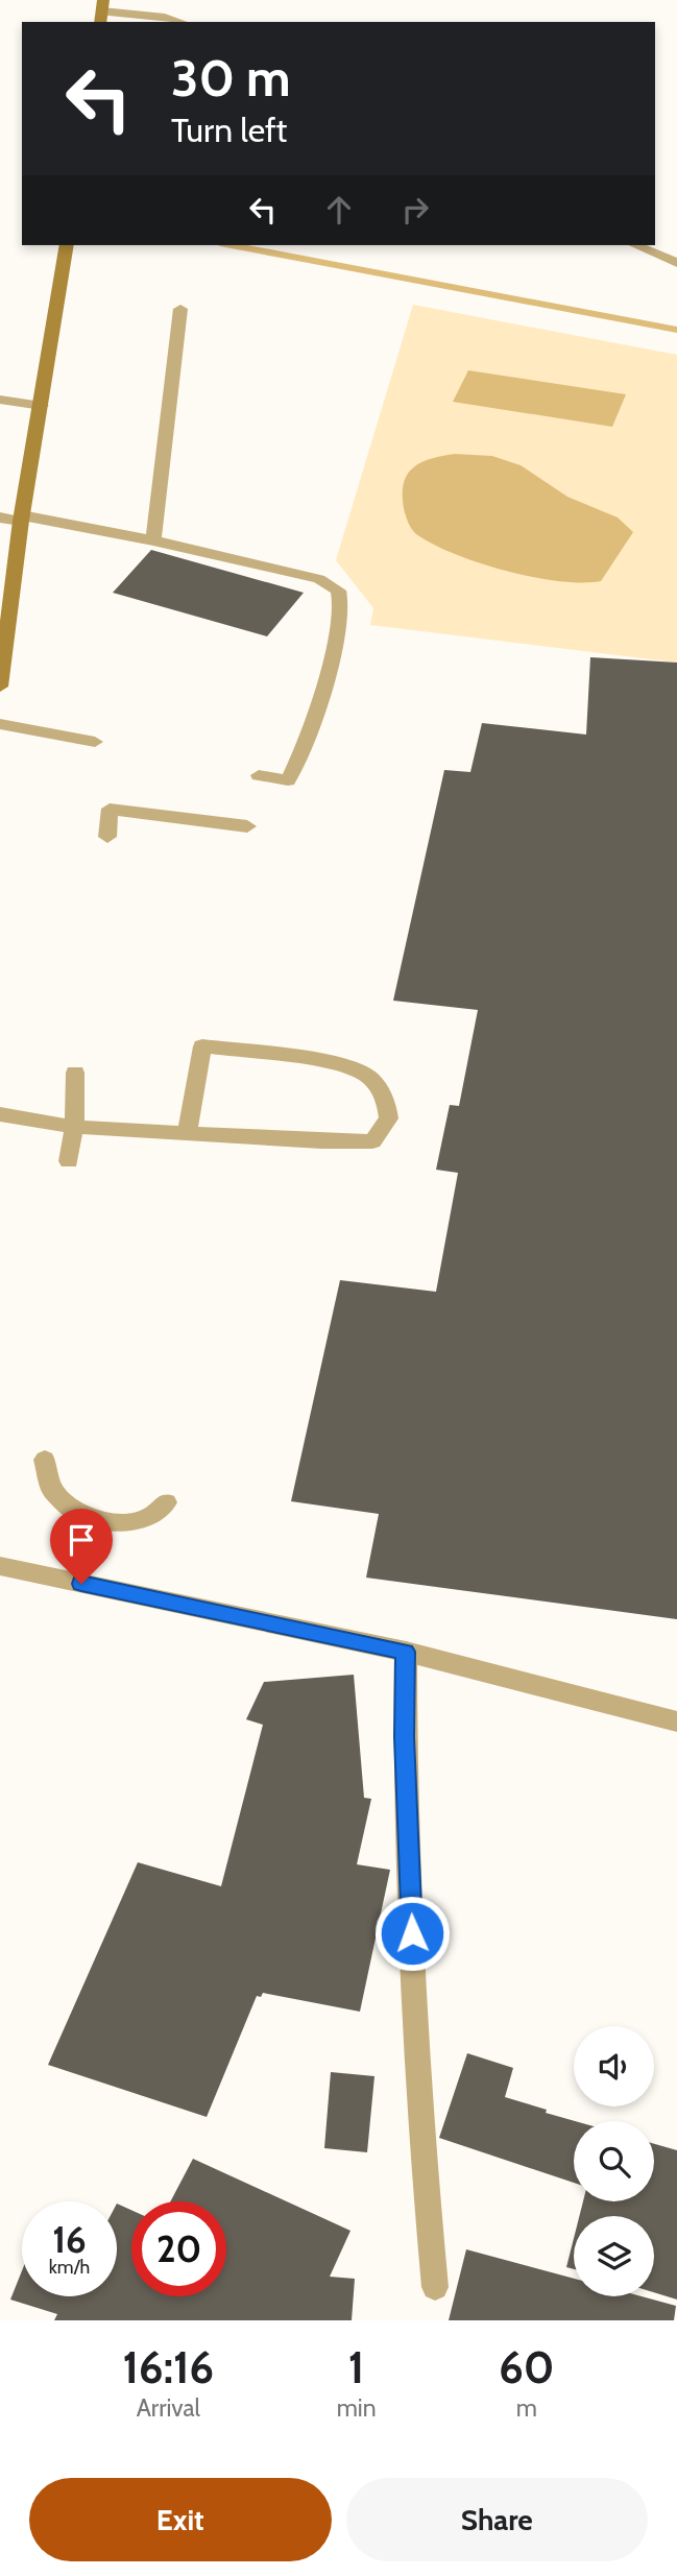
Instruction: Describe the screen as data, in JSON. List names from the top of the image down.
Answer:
{
  "page": {
    "turn": ["30 m", "Turn left"],
    "speed": "16 km/h",
    "limit": "20",
    "eta": [
      "16:16",
      "Arrival",
      "1",
      "min",
      "60",
      "m"
    ],
    "buttons": ["Exit", "Share"]
  }
}
